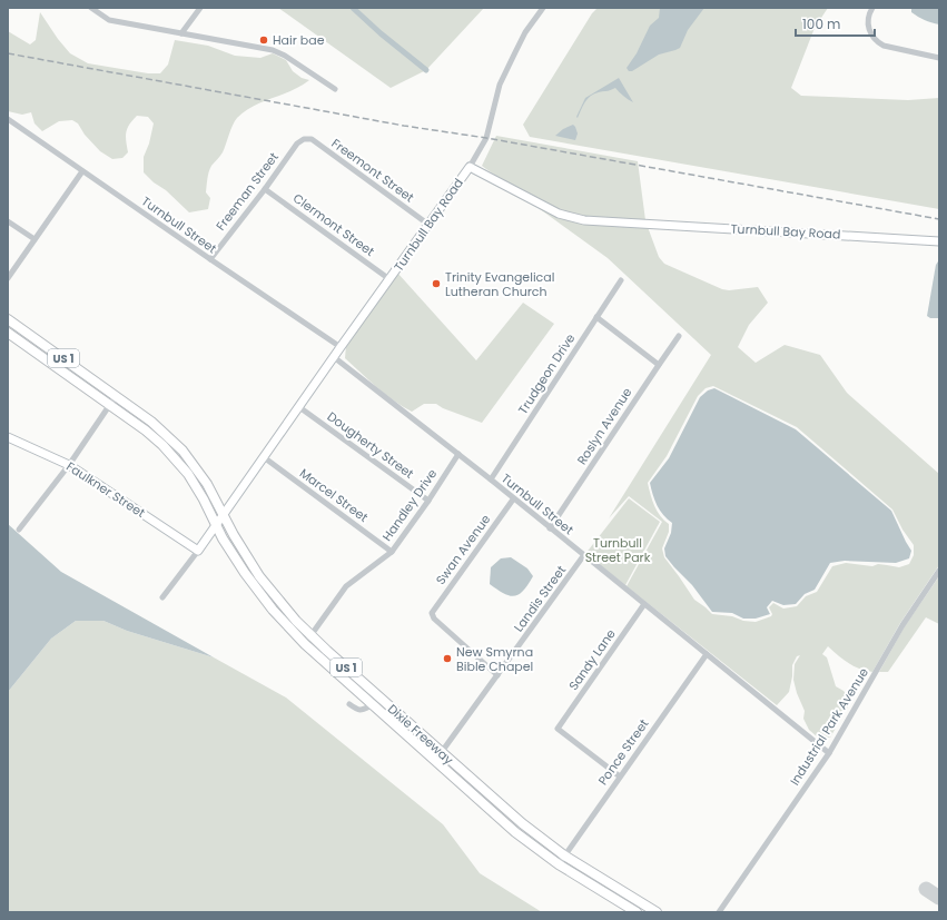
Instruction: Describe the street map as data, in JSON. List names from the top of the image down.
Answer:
{
  "streets": {
    "main road": ["US 1", "Dixie Freeway"],
    "street": [
      "Freemont Street",
      "Freeman Street",
      "Turnbull Street",
      "Clermont Street",
      "Turnbull Bay Road",
      "Trudgeon Drive",
      "Roslyn Avenue",
      "Dougherty Street",
      "Faulkner Street",
      "Marcel Street",
      "Handley Drive",
      "Swan Avenue",
      "Landis Street",
      "Sandy Lane",
      "Industrial Park Avenue",
      "Ponce Street"
    ]
  },
  "crossings": [
    ["Freemont Street", "Freeman Street"],
    ["Freemont Street", "Turnbull Bay Road"],
    ["Freeman Street", "Turnbull Street"],
    ["Freeman Street", "Clermont Street"],
    ["Turnbull Street", "Turnbull Bay Road"],
    ["Turnbull Street", "Trudgeon Drive"],
    ["Turnbull Street", "Roslyn Avenue"],
    ["Turnbull Street", "Handley Drive"],
    ["Turnbull Street", "Swan Avenue"],
    ["Turnbull Street", "Landis Street"],
    ["Turnbull Street", "Sandy Lane"],
    ["Turnbull Street", "Industrial Park Avenue"],
    ["Turnbull Street", "Ponce Street"],
    ["Clermont Street", "Turnbull Bay Road"],
    ["Turnbull Bay Road", "US 1"],
    ["Turnbull Bay Road", "Dougherty Street"],
    ["Turnbull Bay Road", "Faulkner Street"],
    ["Turnbull Bay Road", "Marcel Street"],
    ["Turnbull Bay Road", "Dixie Freeway"],
    ["US 1", "Dixie Freeway"],
    ["Dougherty Street", "Handley Drive"],
    ["Marcel Street", "Handley Drive"],
    ["Handley Drive", "Dixie Freeway"],
    ["Swan Avenue", "Landis Street"],
    ["Landis Street", "Dixie Freeway"],
    ["Sandy Lane", "Ponce Street"],
    ["Dixie Freeway", "Ponce Street"]
  ],
  "parks": ["Turnbull Street Park"],
  "places": ["Hair bae", "Trinity Evangelical Lutheran Church", "New Smyrna Bible Chapel"],
  "scale_bar": "100 m"
}
